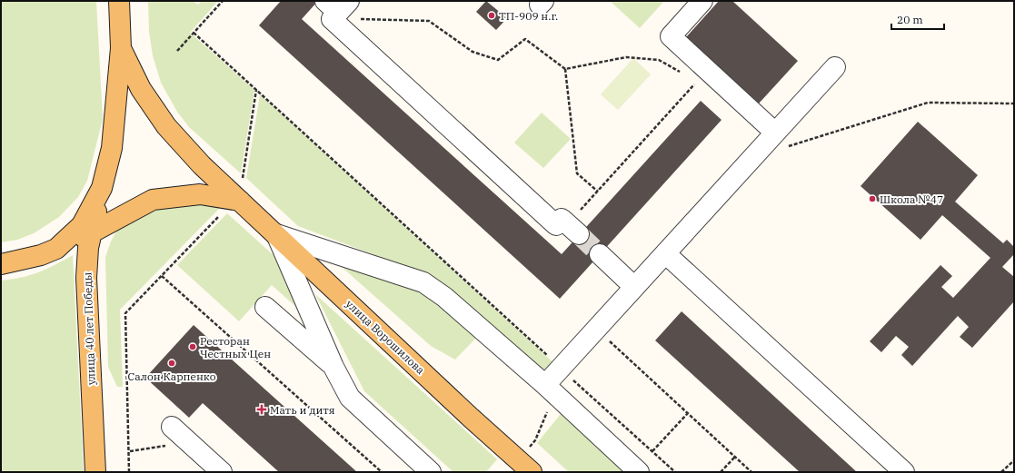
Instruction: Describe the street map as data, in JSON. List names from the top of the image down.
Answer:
{
  "streets": {
    "main road": ["улица 40 лет Победы", "улица Ворошилова"]
  },
  "places": {
    "other": [
      "ТП-909 н.г.",
      "Школа №47",
      "Ресторан Честных Цен",
      "Салон Карпенко"
    ],
    "health": ["Мать и дитя"]
  },
  "scale_bar": "20 m"
}
